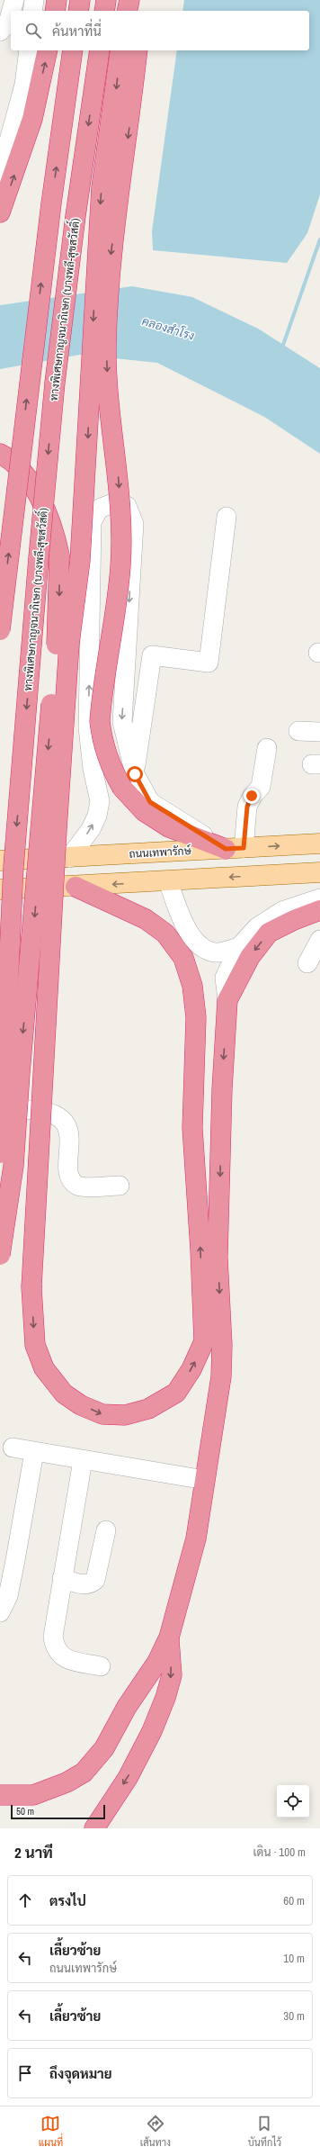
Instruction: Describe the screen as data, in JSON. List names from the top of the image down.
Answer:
{
  "streets": {
    "highway": ["ทางพิเศษกาญจนาภิเษก (บางพลี-สุขสวัสดิ์)"],
    "main road": ["ถนนเทพารักษ์"]
  },
  "water": ["คลองสำโรง"],
  "scale_bar": "50 m",
  "page": {
    "search": "ค้นหาที่นี่",
    "scale": "50 m",
    "heading": ["2 นาที", "เดิน · 100 m"],
    "list": [
      ["ตรงไป", "60 m"],
      ["เลี้ยวซ้าย", "ถนนเทพารักษ์", "10 m"],
      ["เลี้ยวซ้าย", "30 m"],
      "ถึงจุดหมาย"
    ],
    "nav": ["แผนที่", "เส้นทาง", "บันทึกไว้"]
  }
}
